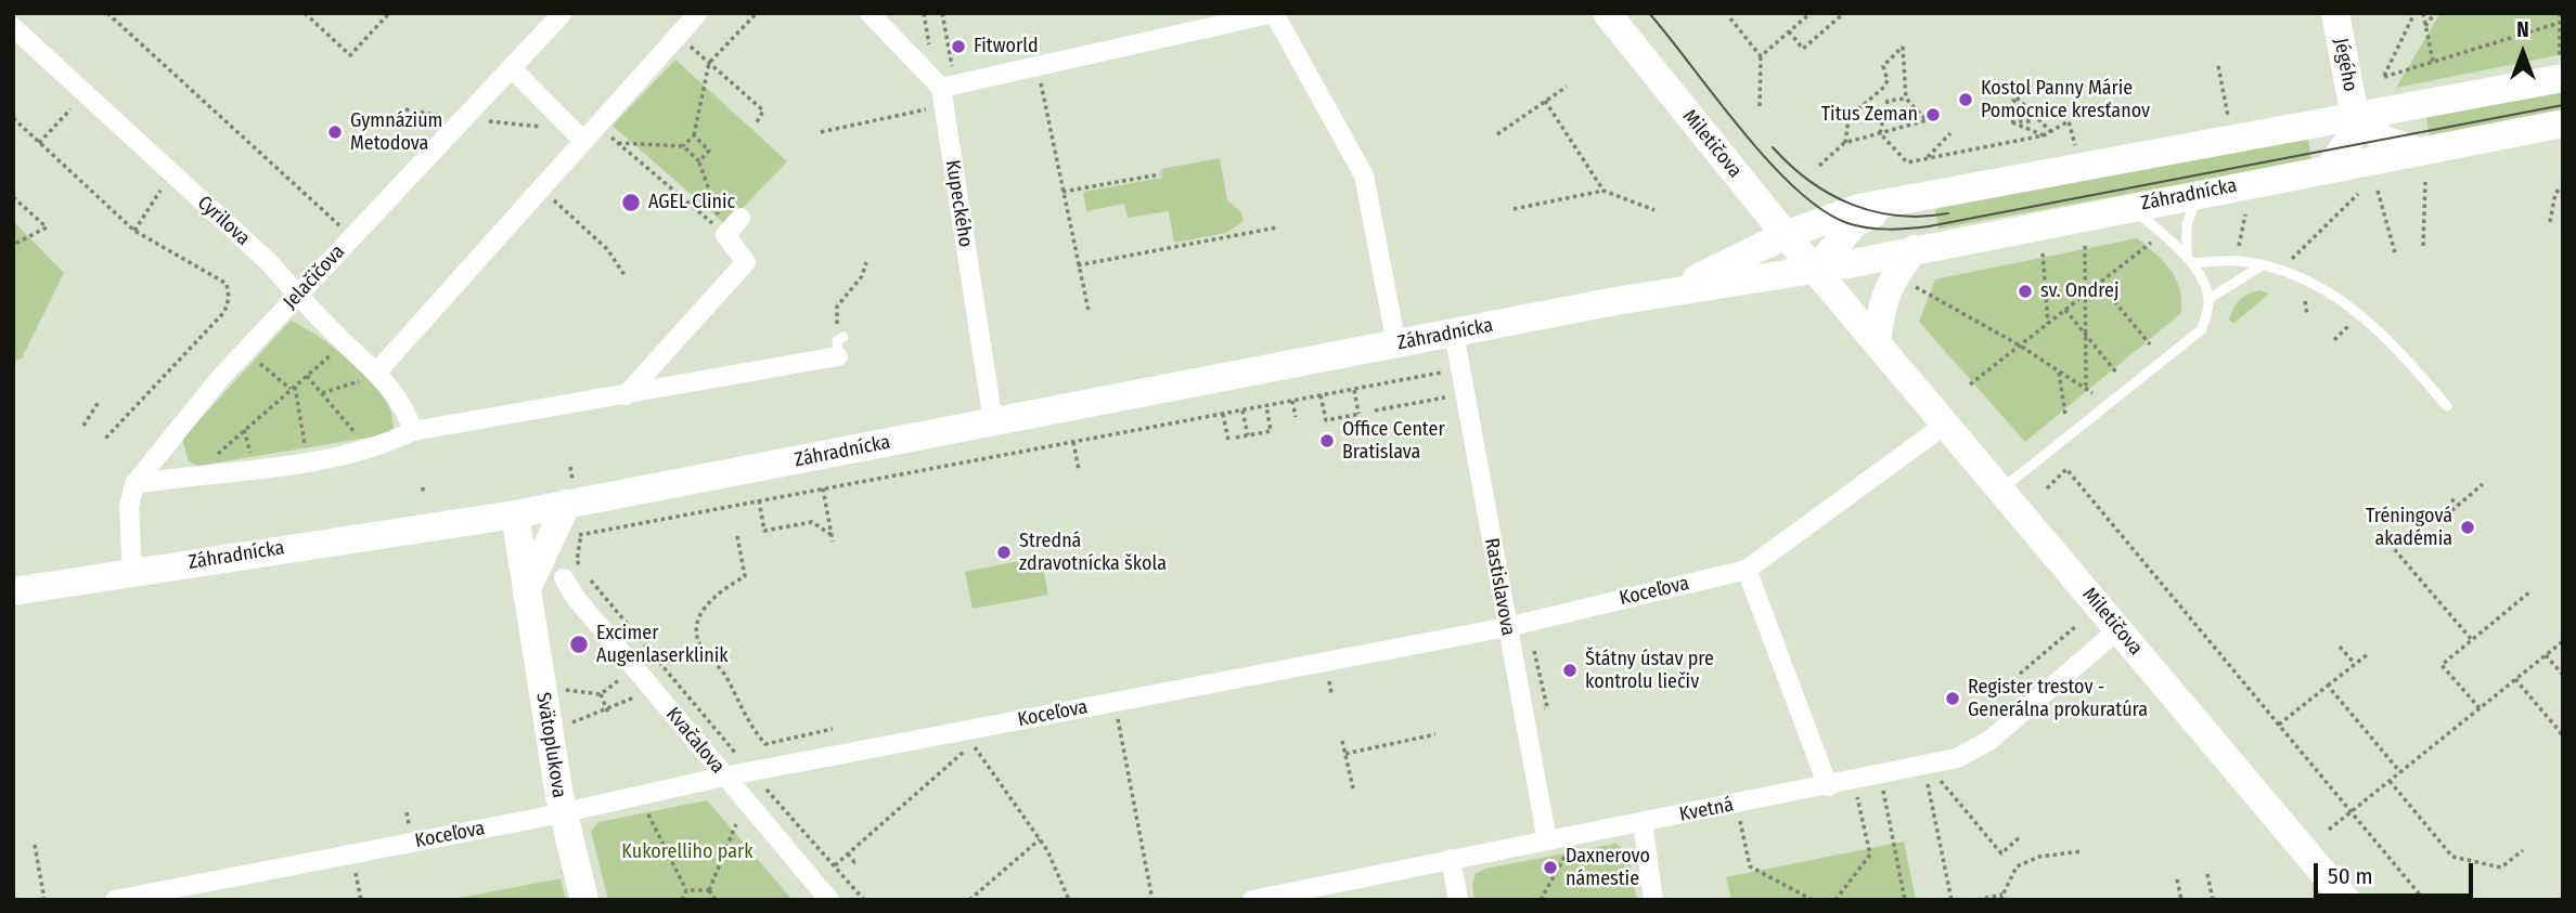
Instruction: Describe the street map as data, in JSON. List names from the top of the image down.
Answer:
{
  "streets": {
    "street": [
      "Jégého",
      "Miletičova",
      "Záhradnícka",
      "Kupeckého",
      "Cyrilova",
      "Jelačičova",
      "Rastislavova",
      "Koceľova",
      "Kvačalova",
      "Svätoplukova",
      "Kvetná"
    ]
  },
  "crossings": [
    ["Jégého", "Záhradnícka"],
    ["Miletičova", "Záhradnícka"],
    ["Miletičova", "Koceľova"],
    ["Miletičova", "Kvetná"],
    ["Záhradnícka", "Kupeckého"],
    ["Záhradnícka", "Rastislavova"],
    ["Záhradnícka", "Svätoplukova"],
    ["Cyrilova", "Jelačičova"],
    ["Rastislavova", "Koceľova"],
    ["Rastislavova", "Kvetná"],
    ["Koceľova", "Kvačalova"],
    ["Koceľova", "Svätoplukova"]
  ],
  "parks": ["Kukorelliho park"],
  "places": [
    "Fitworld",
    "Kostol Panny Márie Pomocnice kresťanov",
    "Titus Zeman",
    "Gymnázium Metodova",
    "AGEL Clinic",
    "sv. Ondrej",
    "Office Center Bratislava",
    "Tréningová akadémia",
    "Stredná zdravotnícka škola",
    "Excimer Augenlaserklinik",
    "Štátny ústav pre kontrolu liečiv",
    "Register trestov - Generálna prokuratúra",
    "Daxnerovo námestie"
  ],
  "scale_bar": "50 m",
  "north": "top"
}
